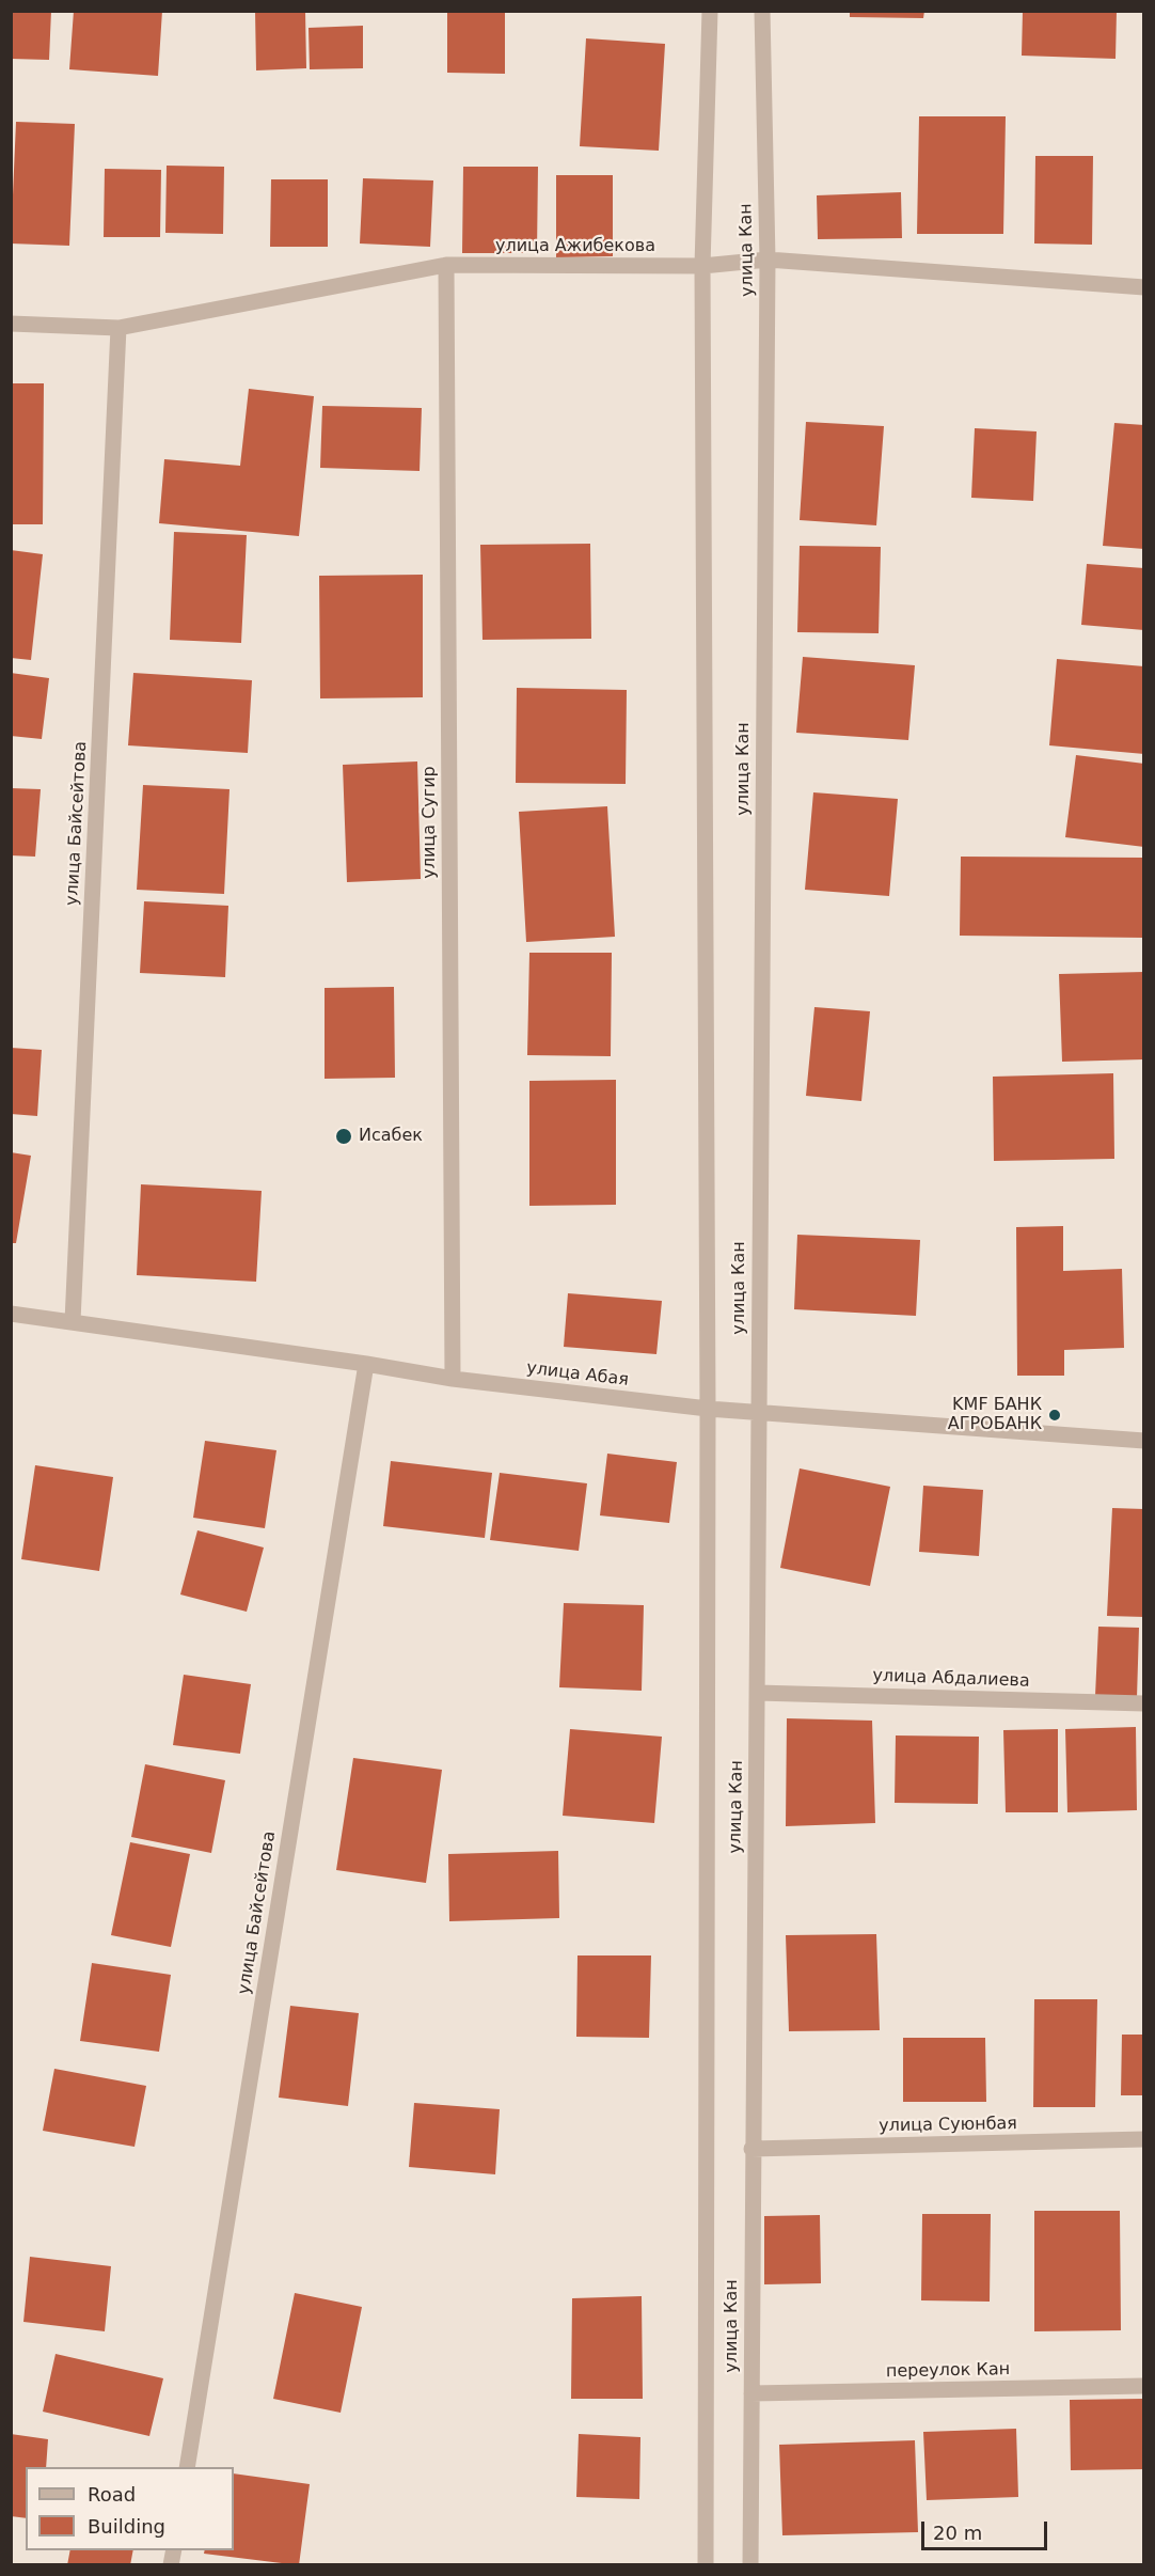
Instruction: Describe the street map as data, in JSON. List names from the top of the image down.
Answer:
{
  "streets": {
    "street": [
      "улица Ажибекова",
      "улица Кан",
      "улица Сугир",
      "улица Байсейтова",
      "улица Абая",
      "улица Абдалиева",
      "улица Суюнбая",
      "переулок Кан"
    ]
  },
  "crossings": [
    ["улица Ажибекова", "улица Кан"],
    ["улица Ажибекова", "улица Сугир"],
    ["улица Ажибекова", "улица Байсейтова"],
    ["улица Кан", "улица Абая"],
    ["улица Кан", "улица Абдалиева"],
    ["улица Кан", "улица Суюнбая"],
    ["улица Кан", "переулок Кан"],
    ["улица Сугир", "улица Абая"],
    ["улица Байсейтова", "улица Абая"]
  ],
  "places": ["Иcабек", "KMF БАНК АГРОБАНК"],
  "legend": ["Road", "Building"],
  "scale_bar": "20 m"
}
